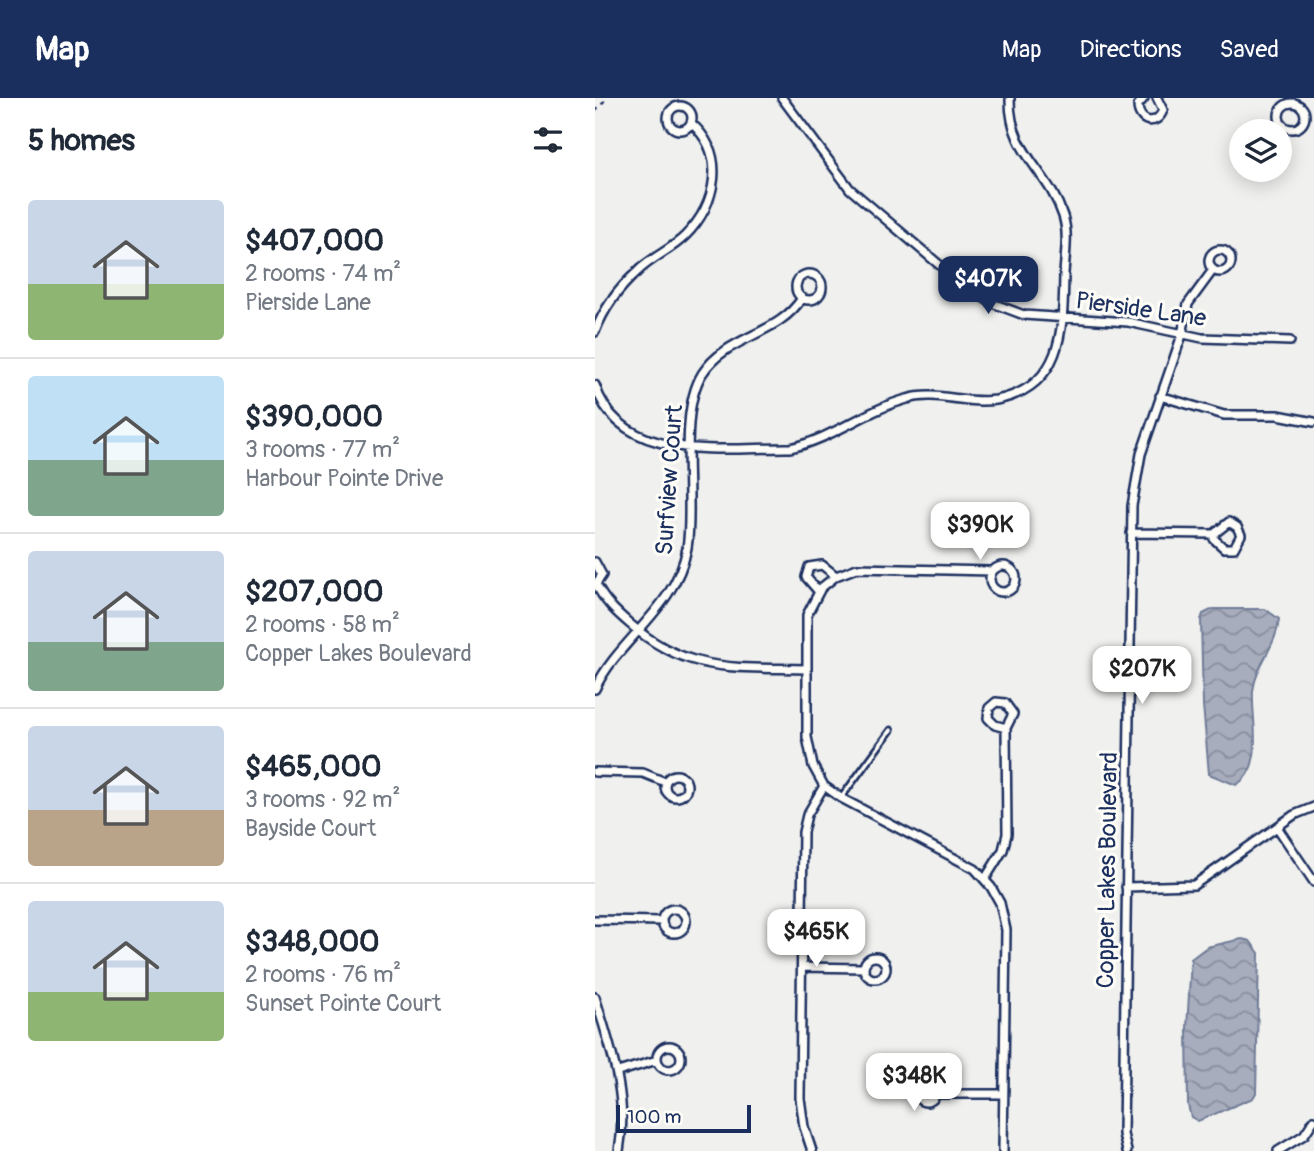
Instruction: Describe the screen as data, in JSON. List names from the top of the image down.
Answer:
{
  "streets": {
    "street": ["Pierside Lane", "Surfview Court", "Copper Lakes Boulevard"]
  },
  "crossings": [
    ["Pierside Lane", "Copper Lakes Boulevard"]
  ],
  "scale_bar": "100 m",
  "page": {
    "header": "Map",
    "nav": ["Map", "Directions", "Saved"],
    "heading": "5 homes",
    "list": [
      {
        "name": "$407,000",
        "note": "2 rooms · 74 m² · Pierside Lane"
      },
      {
        "name": "$390,000",
        "note": "3 rooms · 77 m² · Harbour Pointe Drive"
      },
      {
        "name": "$207,000",
        "note": "2 rooms · 58 m² · Copper Lakes Boulevard"
      },
      {
        "name": "$465,000",
        "note": "3 rooms · 92 m² · Bayside Court"
      },
      {
        "name": "$348,000",
        "note": "2 rooms · 76 m² · Sunset Pointe Court"
      }
    ],
    "price": [
      "$407K",
      "$390K",
      "$207K",
      "$465K",
      "$348K"
    ],
    "scale": "100 m"
  }
}
